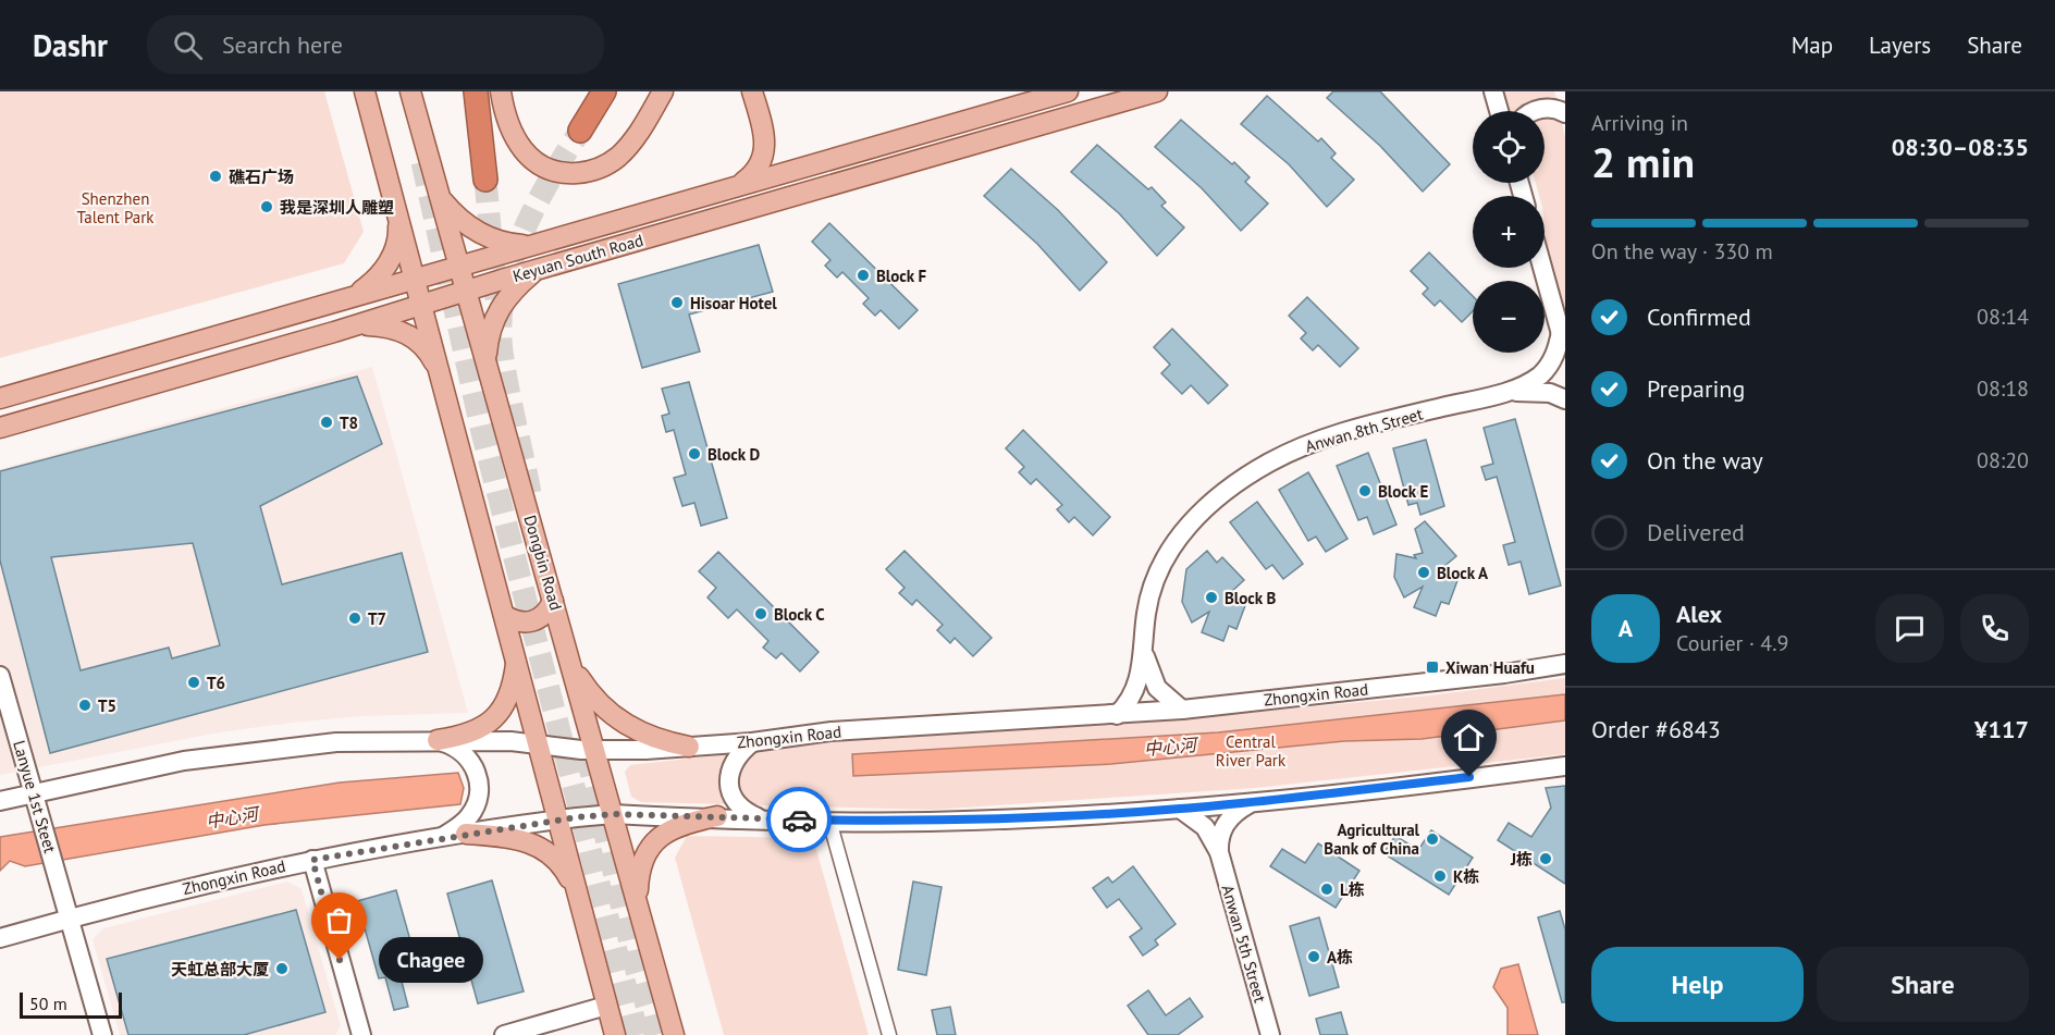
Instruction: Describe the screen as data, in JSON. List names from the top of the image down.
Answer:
{
  "streets": {
    "main road": [
      "Keyuan South Road",
      "Anwan 8th Street",
      "Dongbin Road",
      "Zhongxin Road",
      "Lanyue 1st Steet",
      "Anwan 5th Street"
    ]
  },
  "crossings": [
    ["Keyuan South Road", "Dongbin Road"],
    ["Anwan 8th Street", "Zhongxin Road"],
    ["Dongbin Road", "Zhongxin Road"],
    ["Zhongxin Road", "Lanyue 1st Steet"]
  ],
  "water": ["中心河"],
  "parks": ["Shenzhen Talent Park", "Central River Park"],
  "places": {
    "other": [
      "礁石广场",
      "我是深圳人雕塑",
      "Block F",
      "Hisoar Hotel",
      "T8",
      "Block D",
      "Block E",
      "Block A",
      "Block B",
      "Block C",
      "T7",
      "T6",
      "T5",
      "Agricultural Bank of China",
      "J栋",
      "K栋",
      "L栋",
      "A栋",
      "Chagee",
      "天虹总部大厦"
    ],
    "transit": ["Xiwan Huafu"]
  },
  "scale_bar": "50 m",
  "page": {
    "header": "Dashr",
    "search": "Search here",
    "nav": ["Map", "Layers", "Share"],
    "heading": ["2 min", "Arriving in", "08:30–08:35"],
    "panel": [
      "Alex",
      "Courier · 4.9",
      "Order #6843",
      "¥117"
    ],
    "map_buttons": ["+", "−"],
    "bar": "On the way · 330 m",
    "list": [
      ["Confirmed", "08:14"],
      ["Preparing", "08:18"],
      ["On the way", "08:20"],
      "Delivered"
    ],
    "round": "A",
    "buttons": ["Help", "Share"],
    "bubble": "Chagee",
    "scale": "50 m"
  }
}
